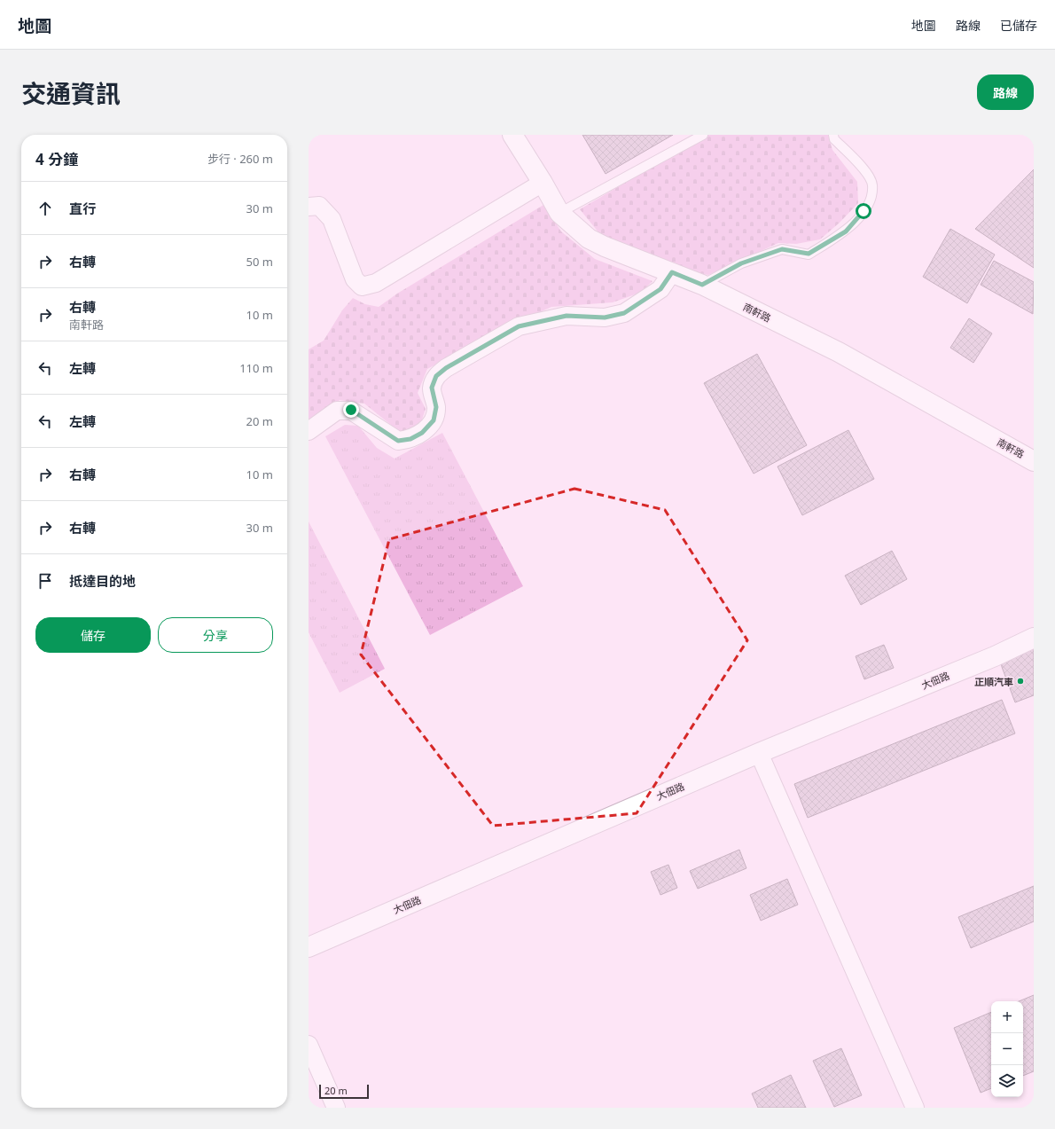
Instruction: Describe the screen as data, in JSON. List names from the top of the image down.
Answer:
{
  "streets": {
    "street": ["南軒路", "大佃路"]
  },
  "places": ["正順汽車"],
  "scale_bar": "20 m",
  "page": {
    "header": "地圖",
    "nav": ["地圖", "路線", "已儲存"],
    "title": "交通資訊",
    "buttons": [
      "路線",
      ["儲存", "分享"]
    ],
    "heading": ["4 分鐘", "步行 · 260 m"],
    "list": [
      ["直行", "30 m"],
      ["右轉", "50 m"],
      ["右轉", "南軒路", "10 m"],
      ["左轉", "110 m"],
      ["左轉", "20 m"],
      ["右轉", "10 m"],
      ["右轉", "30 m"],
      "抵達目的地"
    ],
    "map_buttons": ["+", "−"],
    "scale": "20 m"
  }
}
